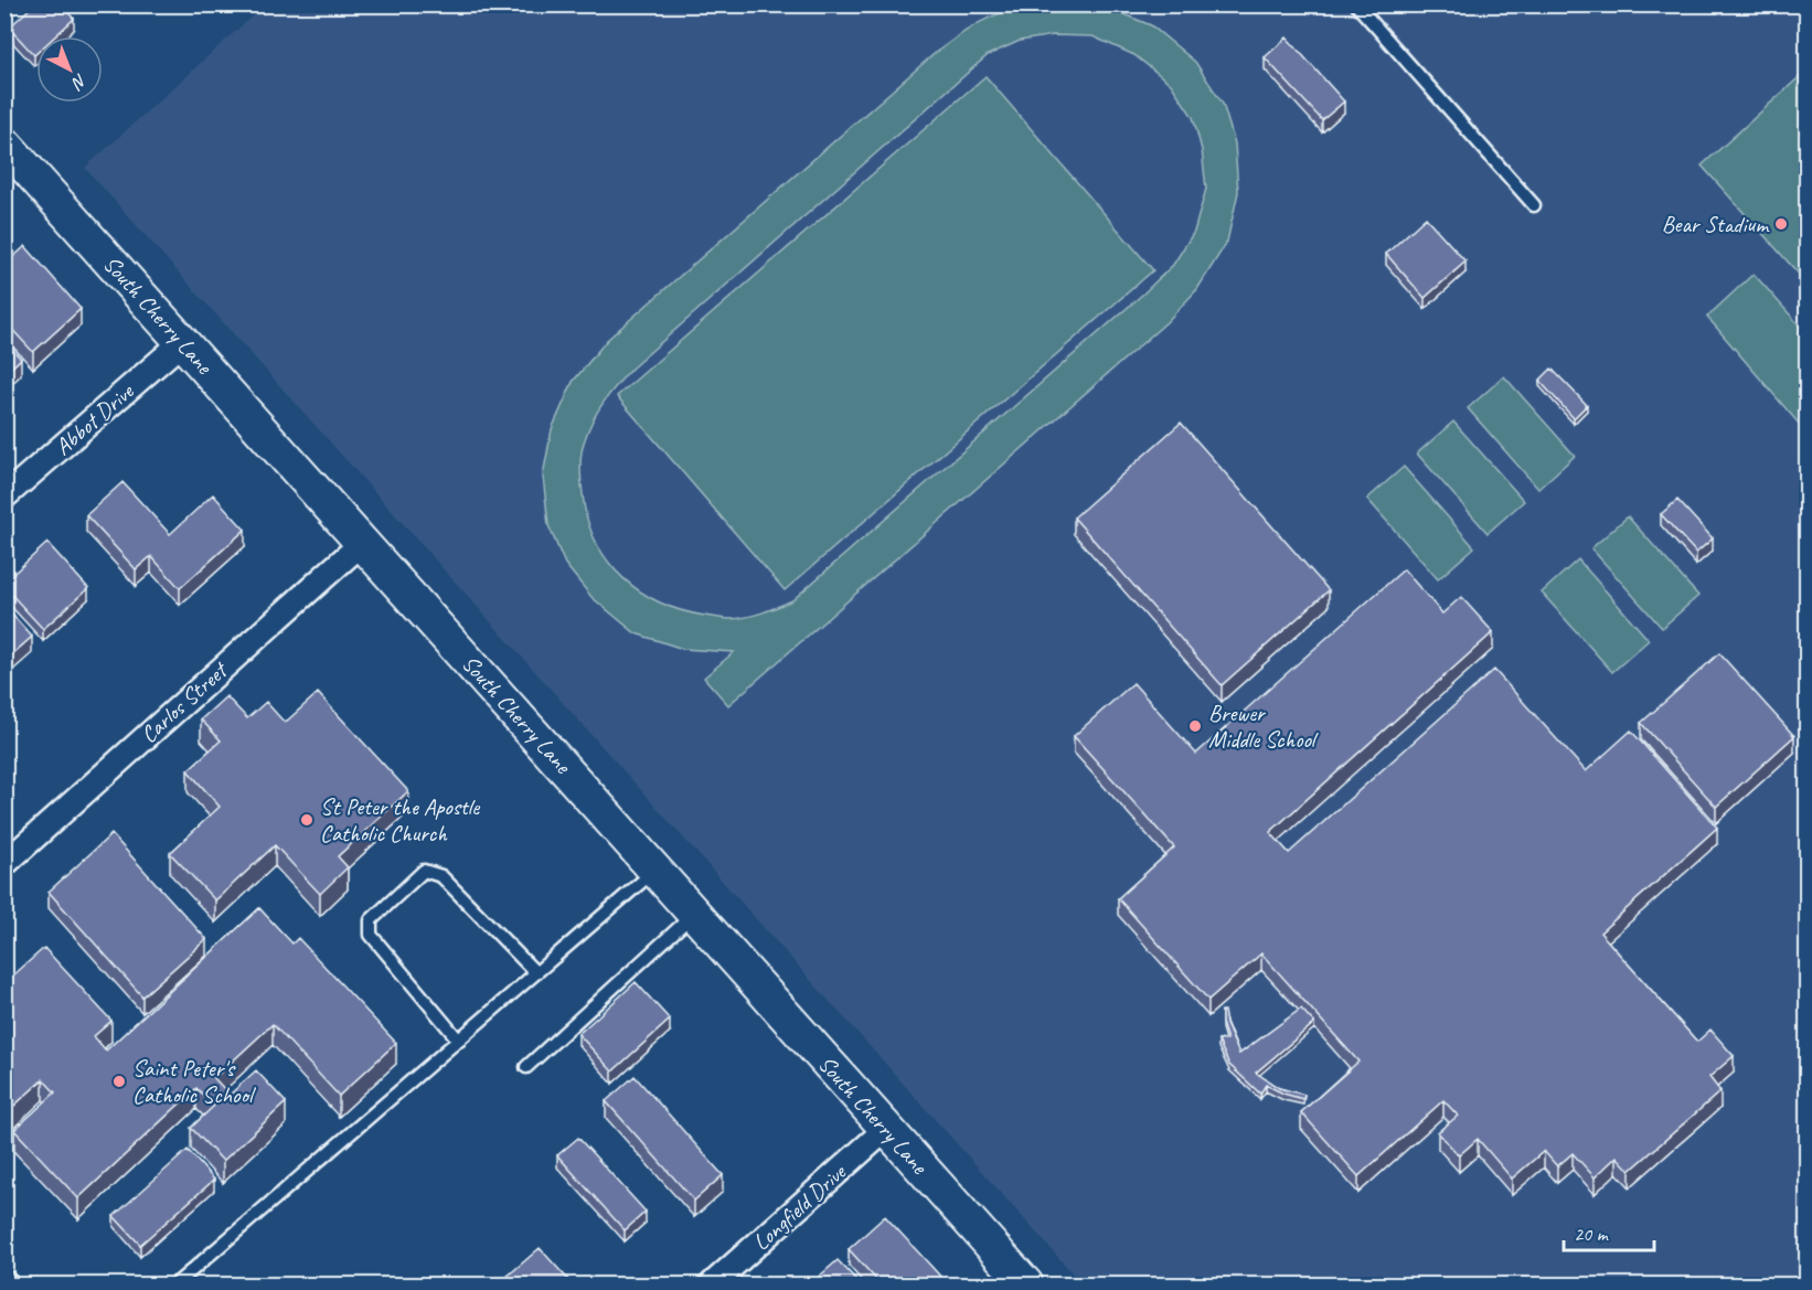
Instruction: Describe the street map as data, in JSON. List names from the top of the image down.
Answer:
{
  "streets": {
    "street": [
      "South Cherry Lane",
      "Abbot Drive",
      "Carlos Street",
      "Longfield Drive"
    ]
  },
  "crossings": [
    ["South Cherry Lane", "Abbot Drive"],
    ["South Cherry Lane", "Carlos Street"],
    ["South Cherry Lane", "Longfield Drive"]
  ],
  "places": [
    "Bear Stadium",
    "Brewer Middle School",
    "St Peter the Apostle Catholic Church",
    "Saint Peter's Catholic School"
  ],
  "scale_bar": "20 m",
  "north": "bottom right"
}
